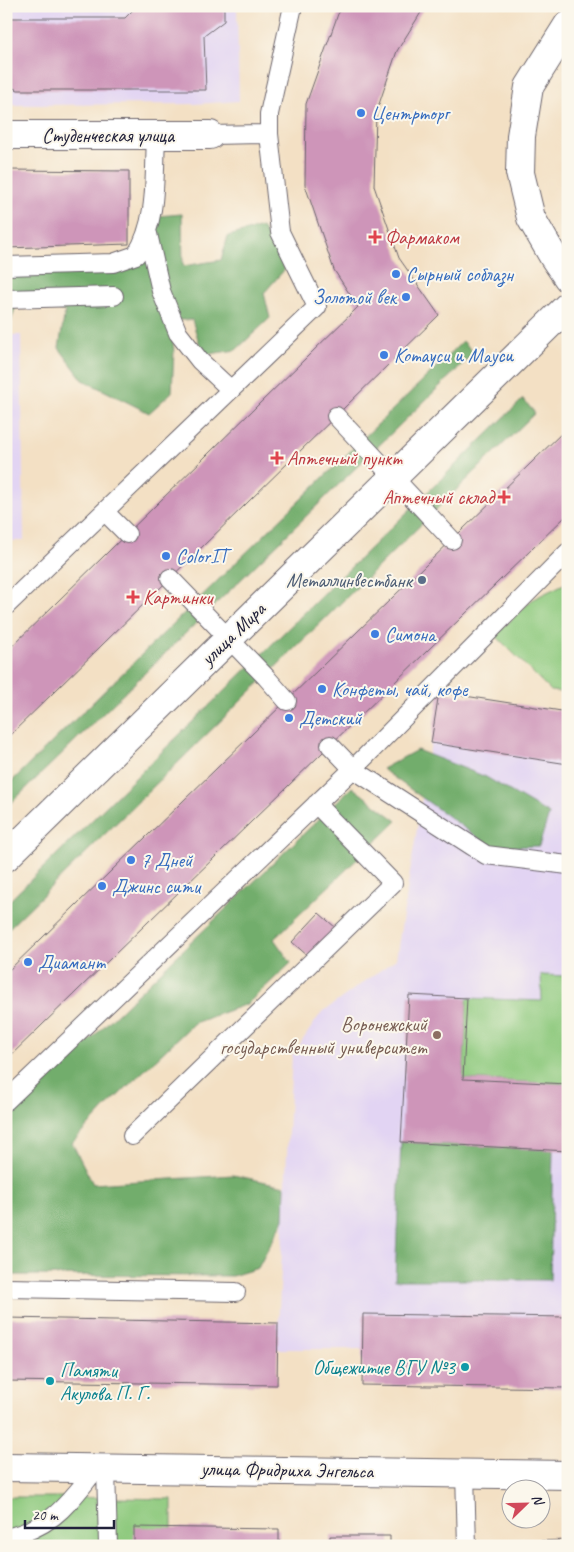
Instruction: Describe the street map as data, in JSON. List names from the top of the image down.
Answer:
{
  "streets": {
    "street": ["Студенческая улица", "улица Мира", "улица Фридриха Энгельса"]
  },
  "places": {
    "other": [
      "Центрторг",
      "Сырный соблазн",
      "Золотой век",
      "Котауси и Мауси",
      "ColorIT",
      "Металлинвестбанк",
      "Симона",
      "Конфеты, чай, кофе",
      "Детский",
      "7 Дней",
      "Джинс сити",
      "Диамант",
      "Воронежский государственный университет",
      "Общежитие ВГУ №3",
      "Памяти Акулова П. Г."
    ],
    "health": [
      "Фармаком",
      "Аптечный пункт",
      "Аптечный склад",
      "Картинки"
    ]
  },
  "scale_bar": "20 m",
  "north": "top right"
}
